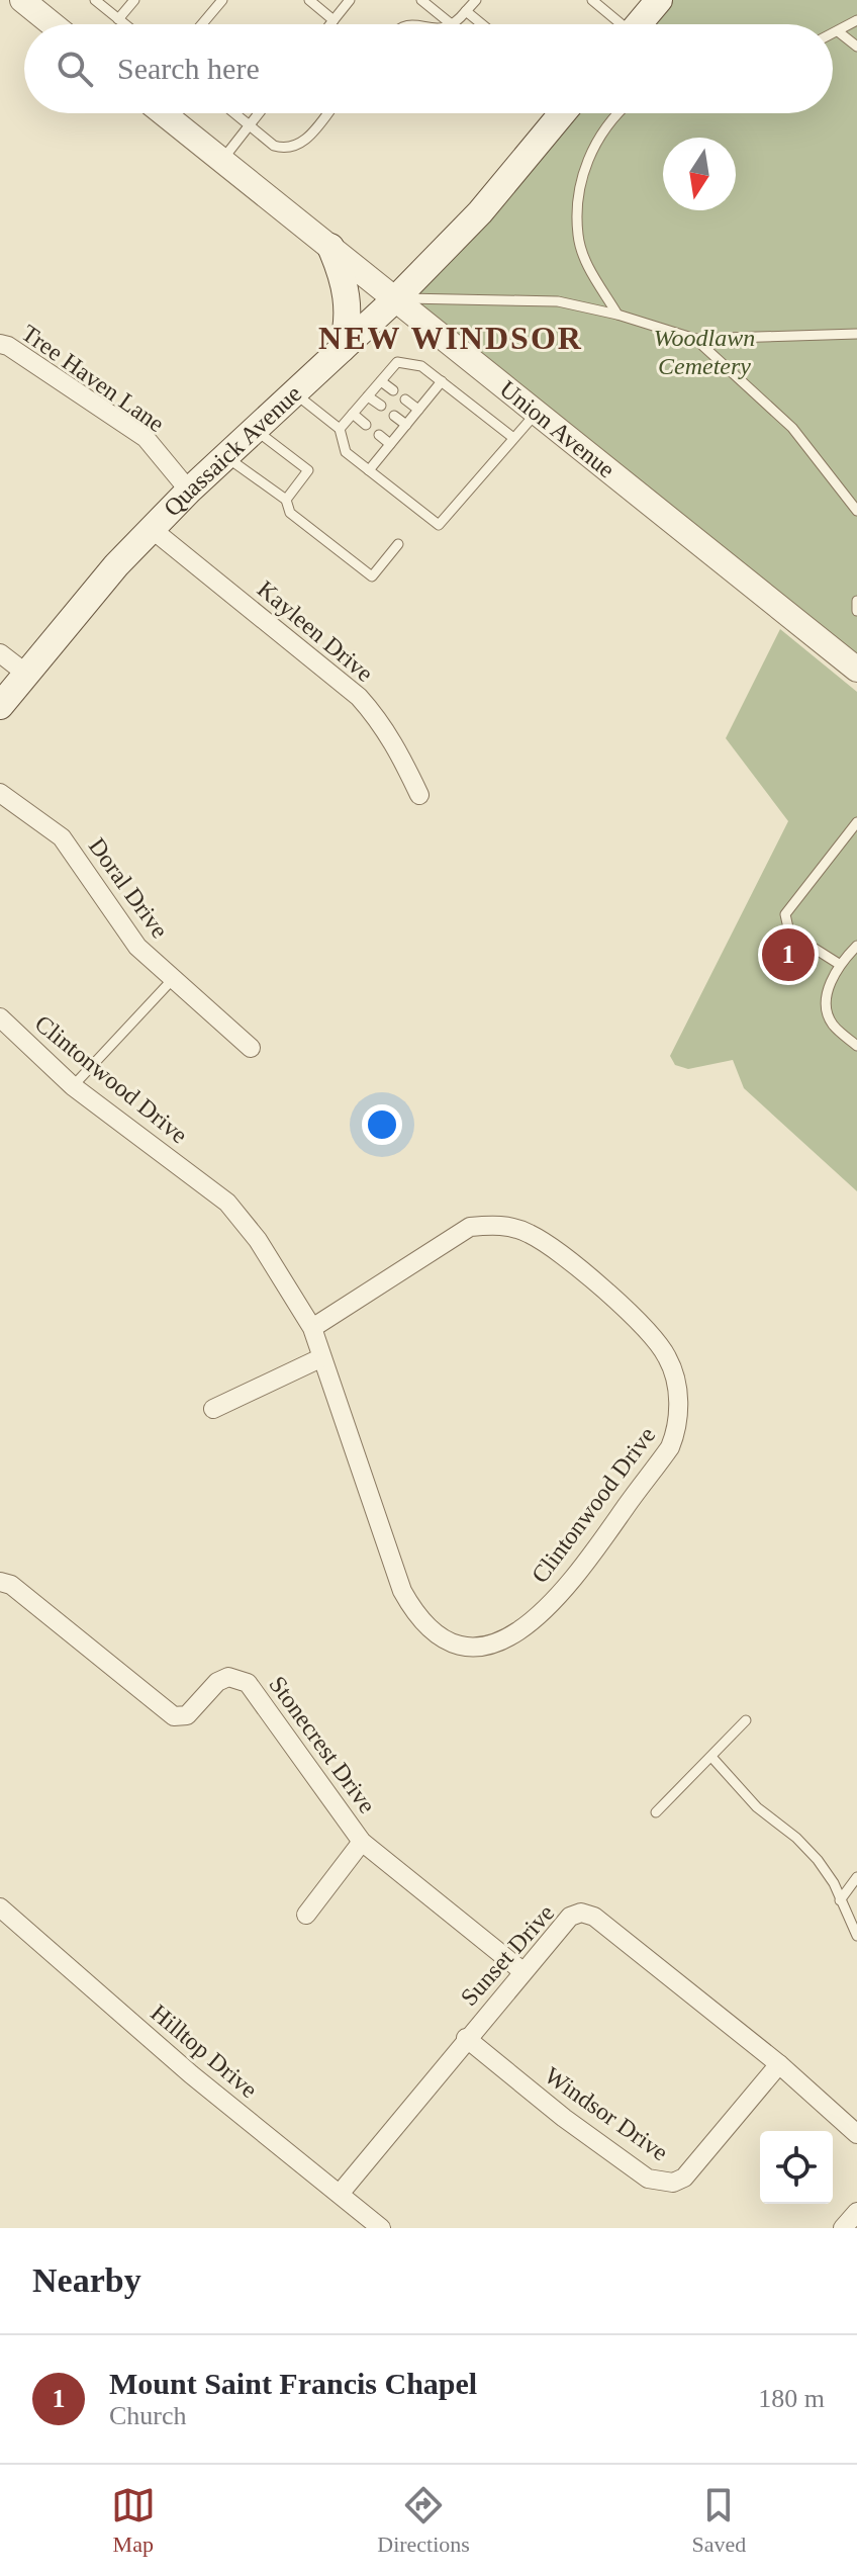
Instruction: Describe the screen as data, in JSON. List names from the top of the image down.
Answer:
{
  "streets": {
    "main road": ["Quassaick Avenue"],
    "street": [
      "Tree Haven Lane",
      "Union Avenue",
      "Kayleen Drive",
      "Doral Drive",
      "Clintonwood Drive",
      "Stonecrest Drive",
      "Sunset Drive",
      "Hilltop Drive",
      "Windsor Drive"
    ]
  },
  "crossings": [
    ["Tree Haven Lane", "Quassaick Avenue"],
    ["Union Avenue", "Quassaick Avenue"],
    ["Quassaick Avenue", "Kayleen Drive"],
    ["Stonecrest Drive", "Sunset Drive"],
    ["Sunset Drive", "Hilltop Drive"],
    ["Sunset Drive", "Windsor Drive"]
  ],
  "districts": ["NEW WINDSOR"],
  "parks": ["Woodlawn Cemetery"],
  "north": "bottom",
  "page": {
    "search": "Search here",
    "pins": "1",
    "heading": "Nearby",
    "list": [
      {
        "mark": "1",
        "name": "Mount Saint Francis Chapel",
        "note": "Church",
        "value": "180 m"
      }
    ],
    "nav": ["Map", "Directions", "Saved"]
  }
}
